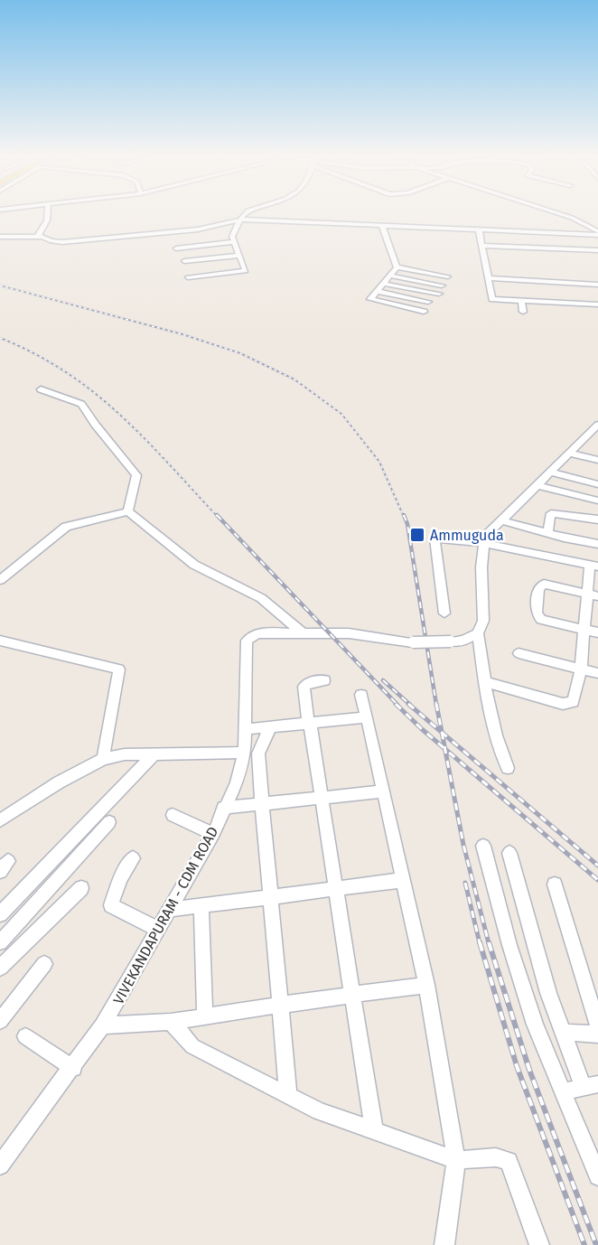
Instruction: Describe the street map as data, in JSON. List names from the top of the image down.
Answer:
{
  "streets": {
    "street": ["VIVEKANDAPURAM - CDM ROAD"]
  },
  "places": {
    "transit": ["Ammuguda"]
  }
}
